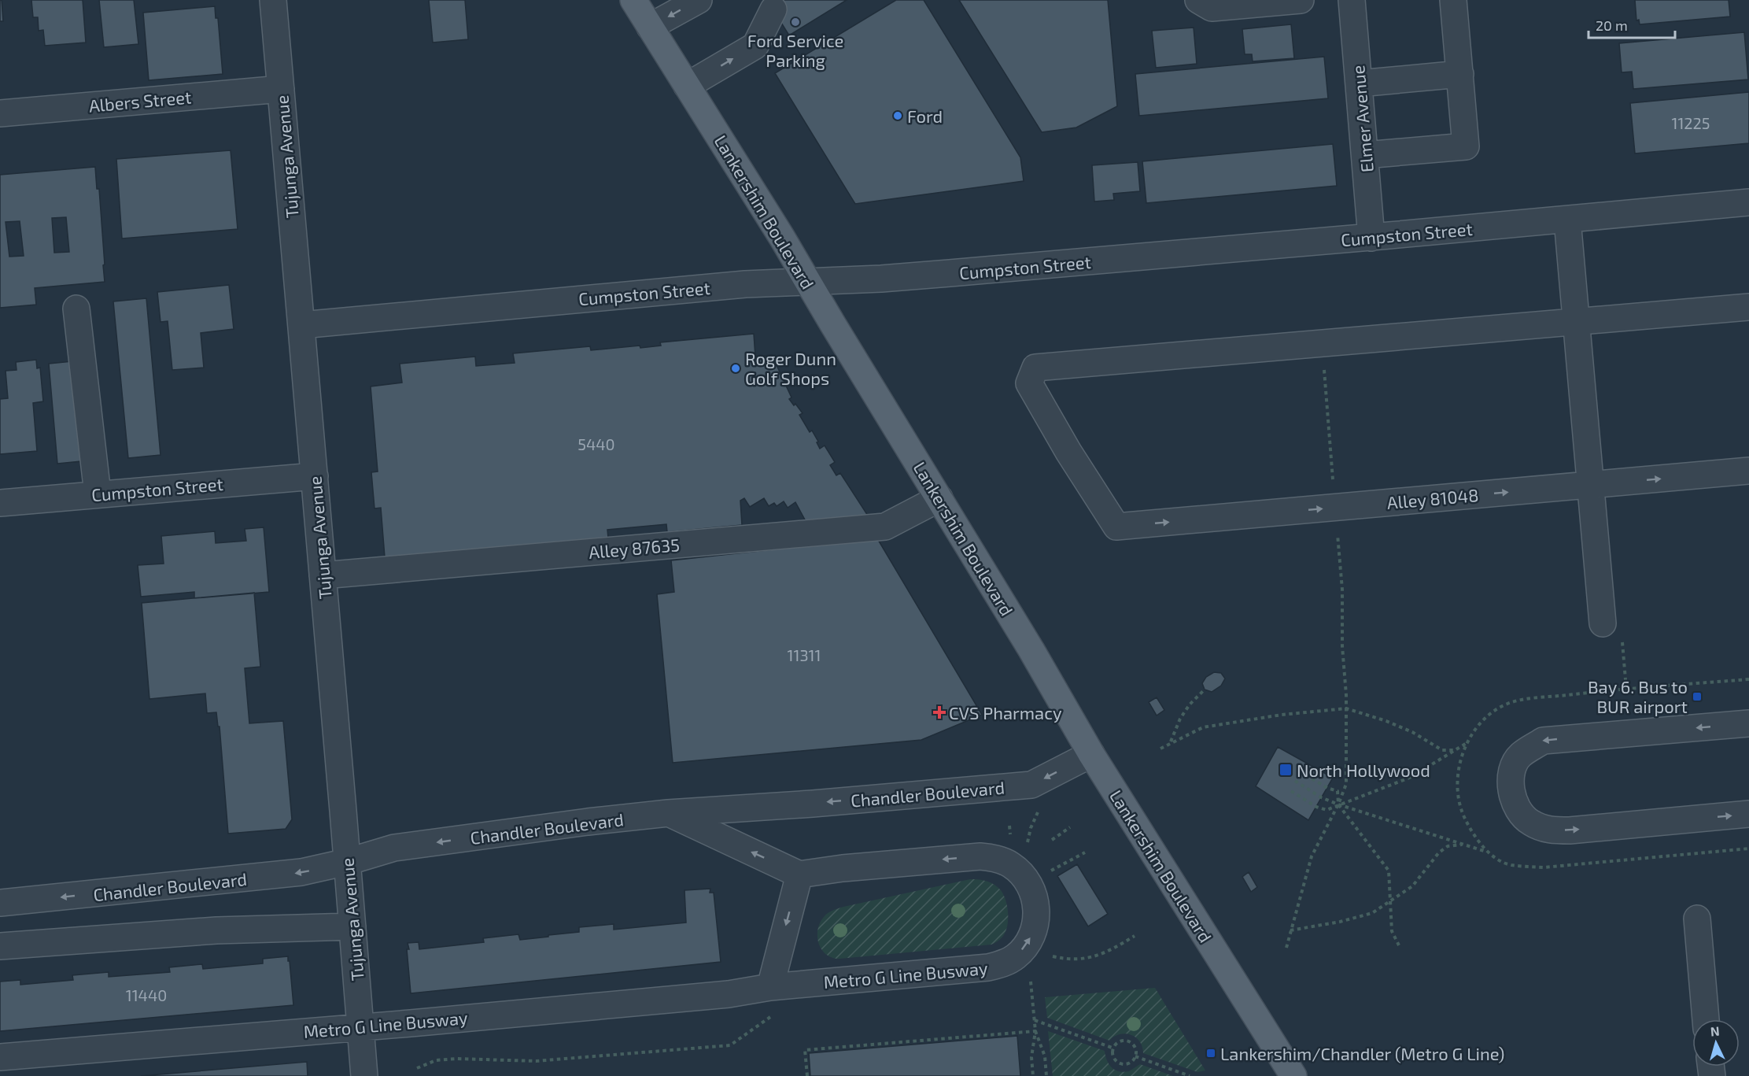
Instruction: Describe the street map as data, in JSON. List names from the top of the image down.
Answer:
{
  "streets": {
    "main road": ["Lankershim Boulevard"],
    "street": [
      "Albers Street",
      "Elmer Avenue",
      "Tujunga Avenue",
      "Cumpston Street",
      "Alley 81048",
      "Alley 87635",
      "Chandler Boulevard",
      "Metro G Line Busway"
    ]
  },
  "crossings": [
    ["Albers Street", "Tujunga Avenue"],
    ["Elmer Avenue", "Cumpston Street"],
    ["Tujunga Avenue", "Cumpston Street"],
    ["Tujunga Avenue", "Alley 87635"],
    ["Tujunga Avenue", "Chandler Boulevard"],
    ["Tujunga Avenue", "Metro G Line Busway"],
    ["Lankershim Boulevard", "Cumpston Street"],
    ["Lankershim Boulevard", "Alley 87635"],
    ["Lankershim Boulevard", "Chandler Boulevard"]
  ],
  "places": {
    "other": ["Ford Service Parking", "Ford", "Roger Dunn Golf Shops"],
    "transit": ["Bay 6. Bus to BUR airport", "North Hollywood", "Lankershim/Chandler (Metro G Line)"],
    "health": ["CVS Pharmacy"]
  },
  "house_numbers": [
    "11225",
    "5440",
    "11311",
    "11440"
  ],
  "scale_bar": "20 m",
  "north": "top"
}
